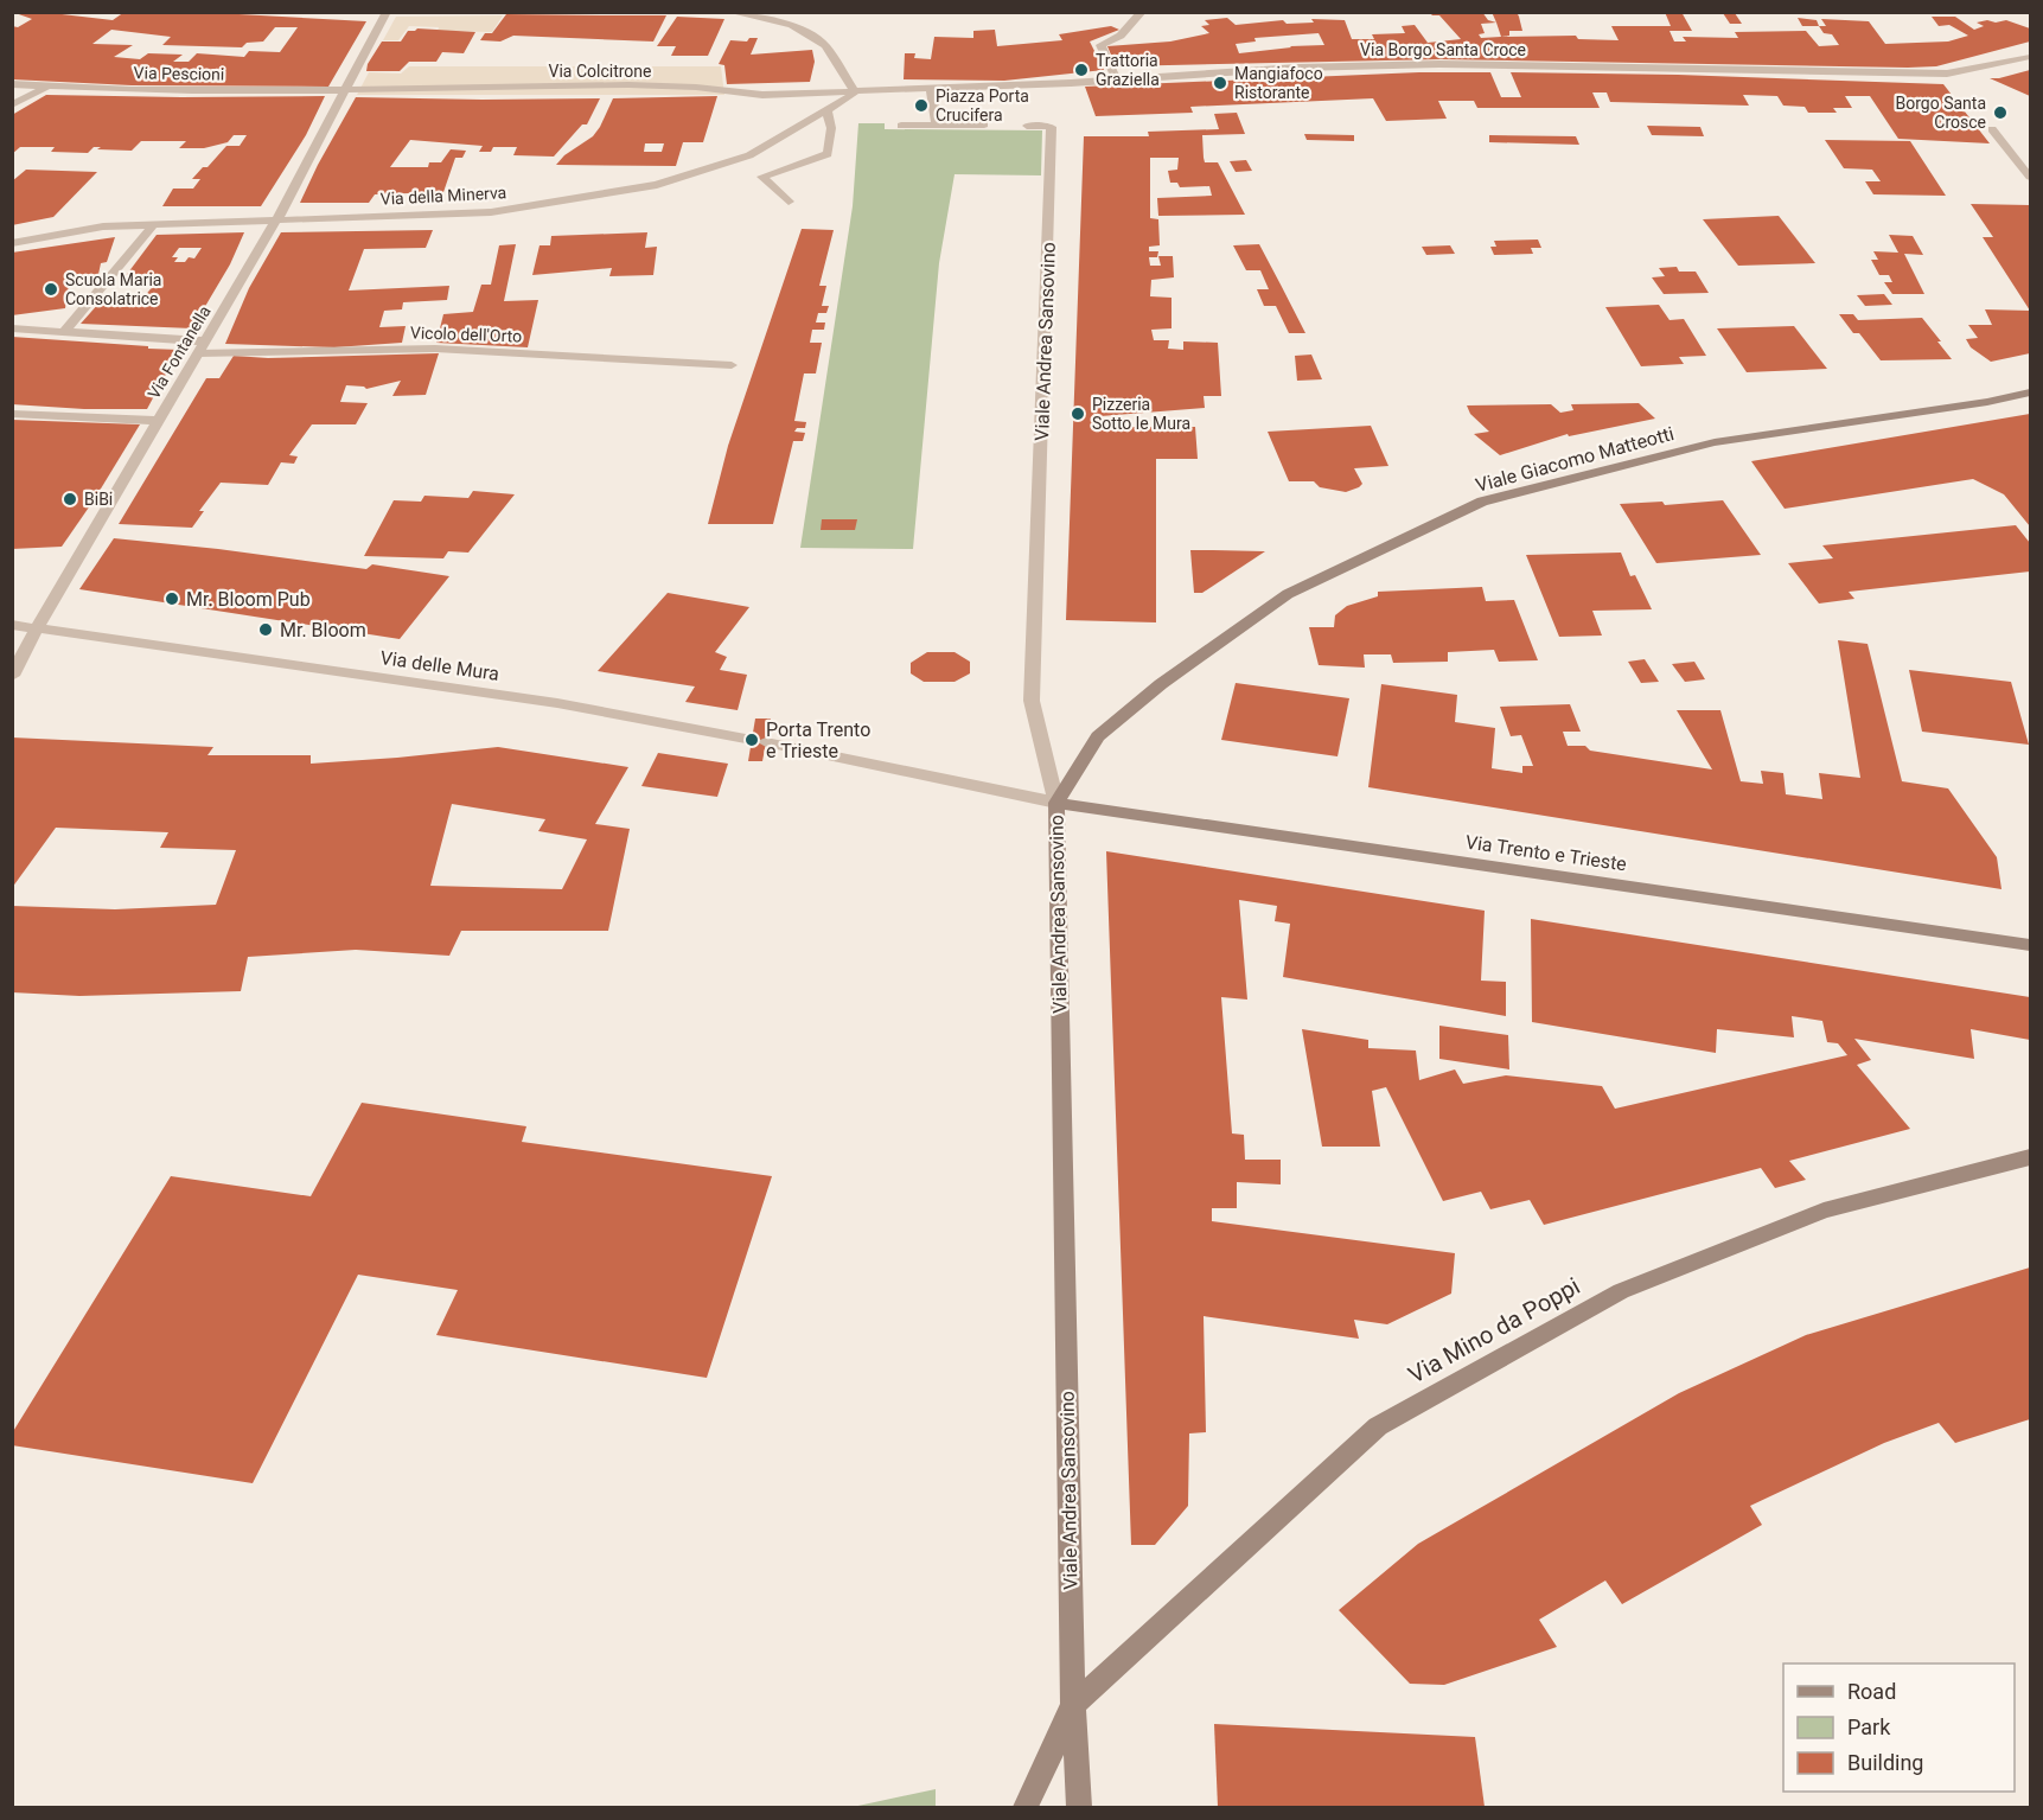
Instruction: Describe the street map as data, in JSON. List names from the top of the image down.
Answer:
{
  "streets": {
    "main road": [
      "Viale Andrea Sansovino",
      "Viale Giacomo Matteotti",
      "Via Trento e Trieste",
      "Via Mino da Poppi"
    ],
    "street": [
      "Via Borgo Santa Croce",
      "Via Colcitrone",
      "Via Pescioni",
      "Via della Minerva",
      "Vicolo dell'Orto",
      "Via Fontanella",
      "Via delle Mura"
    ]
  },
  "crossings": [
    ["Via Borgo Santa Croce", "Via Colcitrone"],
    ["Via Borgo Santa Croce", "Via della Minerva"],
    ["Via Colcitrone", "Via Pescioni"],
    ["Via Colcitrone", "Via della Minerva"],
    ["Via Colcitrone", "Via Fontanella"],
    ["Via Pescioni", "Via Fontanella"],
    ["Via della Minerva", "Via Fontanella"],
    ["Vicolo dell'Orto", "Via Fontanella"],
    ["Viale Andrea Sansovino", "Viale Giacomo Matteotti"],
    ["Viale Andrea Sansovino", "Via delle Mura"],
    ["Viale Andrea Sansovino", "Via Trento e Trieste"],
    ["Viale Andrea Sansovino", "Via Mino da Poppi"],
    ["Via Fontanella", "Via delle Mura"],
    ["Viale Giacomo Matteotti", "Via delle Mura"],
    ["Viale Giacomo Matteotti", "Via Trento e Trieste"],
    ["Via delle Mura", "Via Trento e Trieste"]
  ],
  "places": [
    "Trattoria Graziella",
    "Mangiafoco Ristorante",
    "Piazza Porta Crucifera",
    "Borgo Santa Crosce",
    "Scuola Maria Consolatrice",
    "Pizzeria Sotto le Mura",
    "BiBi",
    "Mr. Bloom Pub",
    "Mr. Bloom",
    "Porta Trento e Trieste"
  ],
  "legend": ["Road", "Park", "Building"]
}
